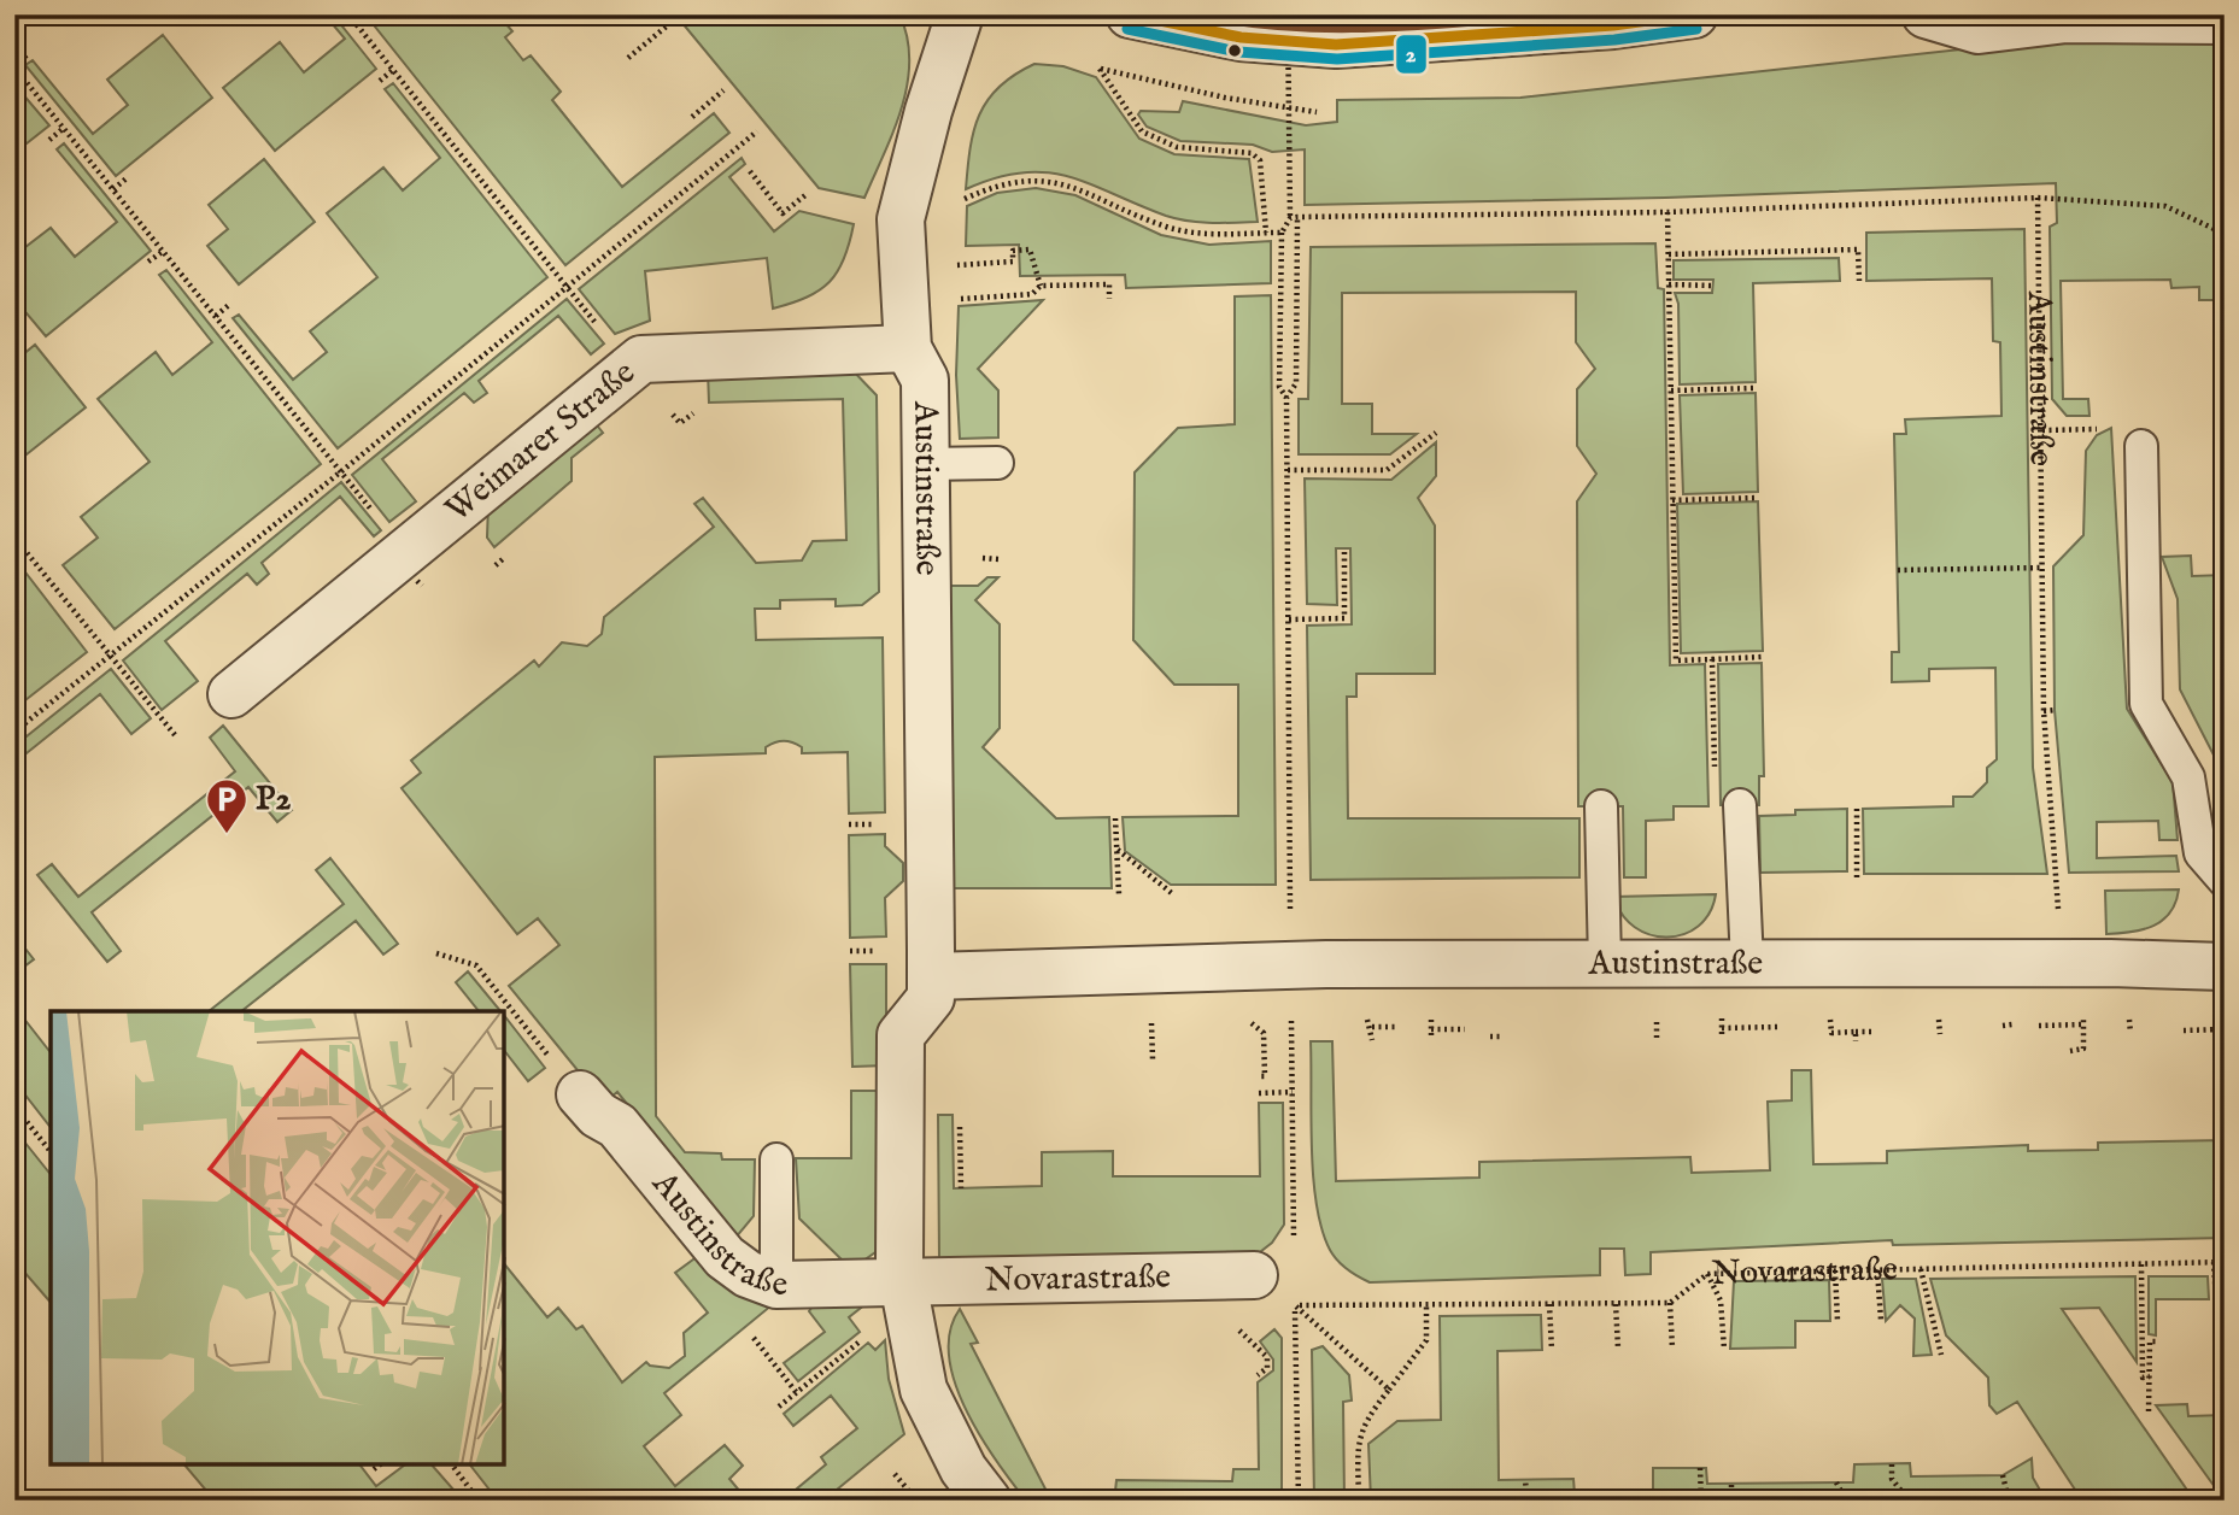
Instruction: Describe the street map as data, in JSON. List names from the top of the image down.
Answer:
{
  "streets": {
    "street": ["Austinstraße", "Weimarer Straße", "Novarastraße"]
  },
  "crossings": [
    ["Austinstraße", "Weimarer Straße"],
    ["Austinstraße", "Novarastraße"]
  ],
  "places": {
    "parking": ["P2"]
  },
  "lines": ["transit line 2"]
}
